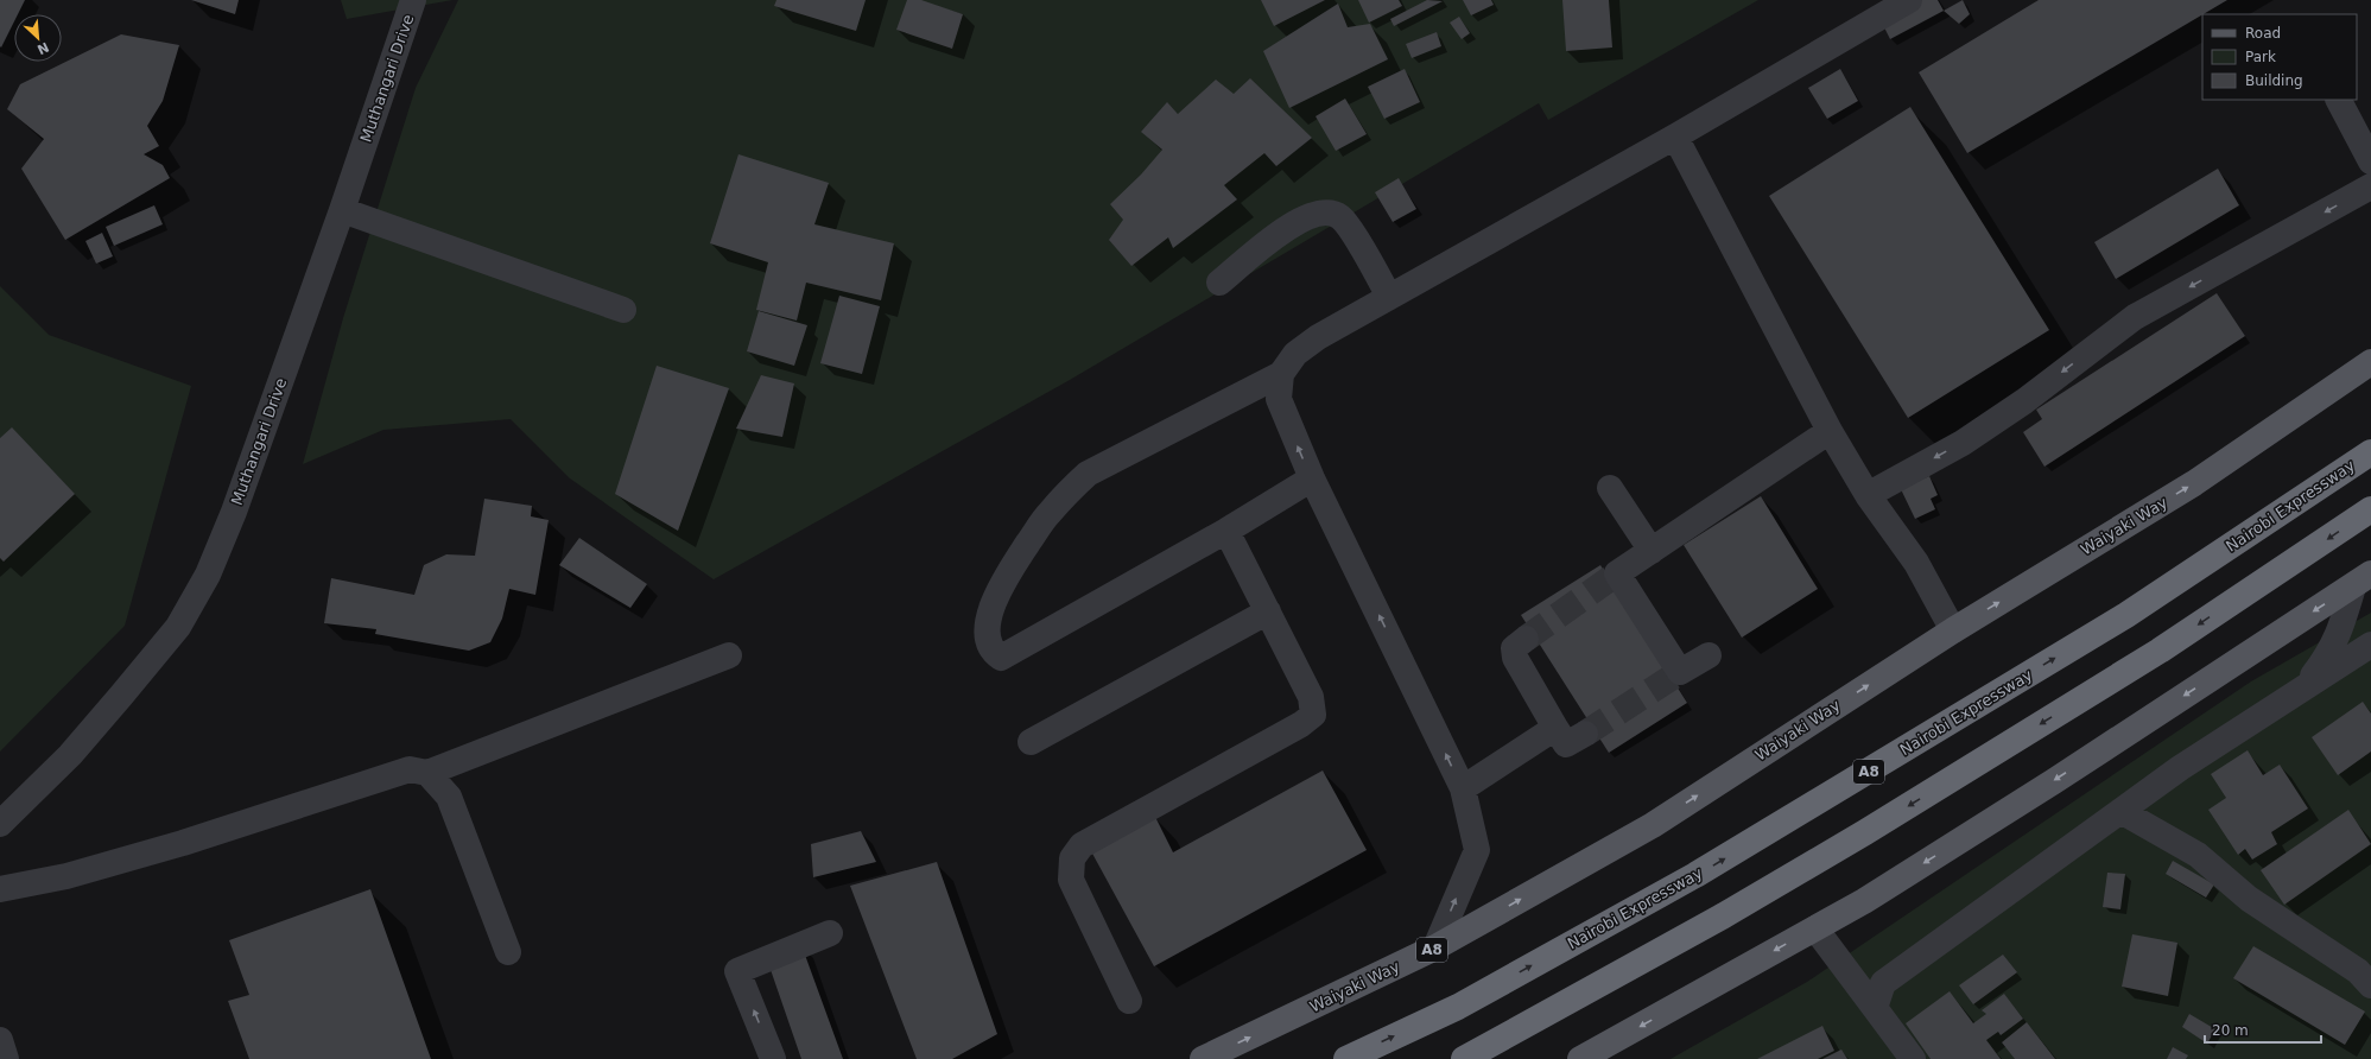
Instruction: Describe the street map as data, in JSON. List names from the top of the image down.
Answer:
{
  "streets": {
    "highway": ["Nairobi Expressway", "A8"],
    "main road": ["Waiyaki Way"],
    "street": ["Muthangari Drive"]
  },
  "legend": ["Road", "Park", "Building"],
  "scale_bar": "20 m",
  "north": "bottom right"
}
